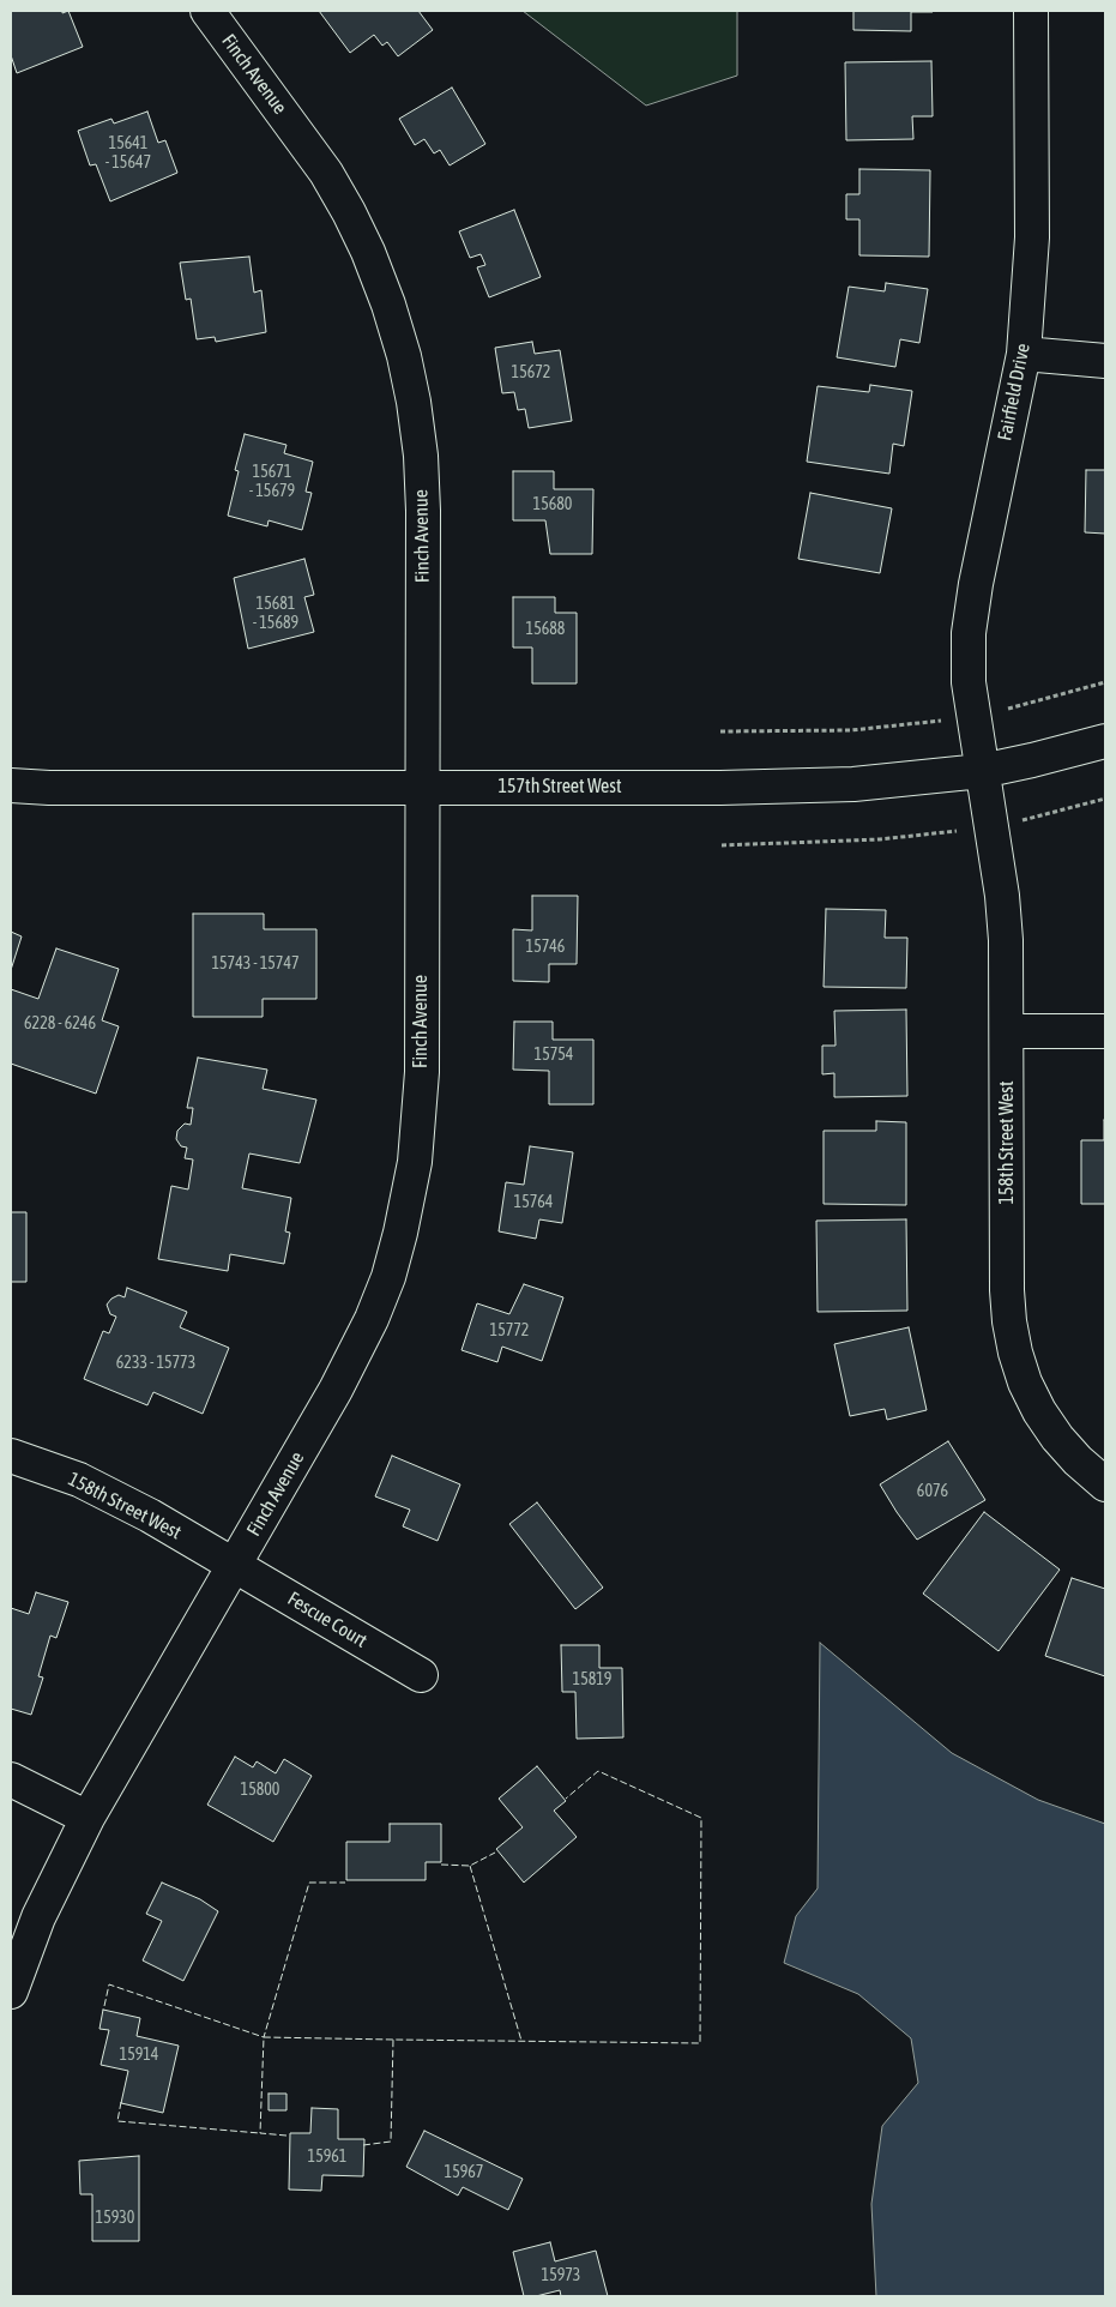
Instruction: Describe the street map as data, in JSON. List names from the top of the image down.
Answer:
{
  "streets": {
    "street": [
      "Finch Avenue",
      "Fairfield Drive",
      "157th Street West",
      "158th Street West",
      "Fescue Court"
    ]
  },
  "crossings": [
    ["Finch Avenue", "157th Street West"],
    ["Finch Avenue", "158th Street West"],
    ["Finch Avenue", "Fescue Court"],
    ["Fairfield Drive", "157th Street West"],
    ["Fairfield Drive", "158th Street West"],
    ["157th Street West", "158th Street West"],
    ["158th Street West", "Fescue Court"]
  ],
  "house_numbers": [
    "15641 - 15647",
    "15672",
    "15671 - 15679",
    "15680",
    "15681 - 15689",
    "15688",
    "15746",
    "15743 - 15747",
    "6228 - 6246",
    "15754",
    "15764",
    "15772",
    "6233 - 15773",
    "6076",
    "15819",
    "15800",
    "15914",
    "15961",
    "15967",
    "15930",
    "15973"
  ]
}
